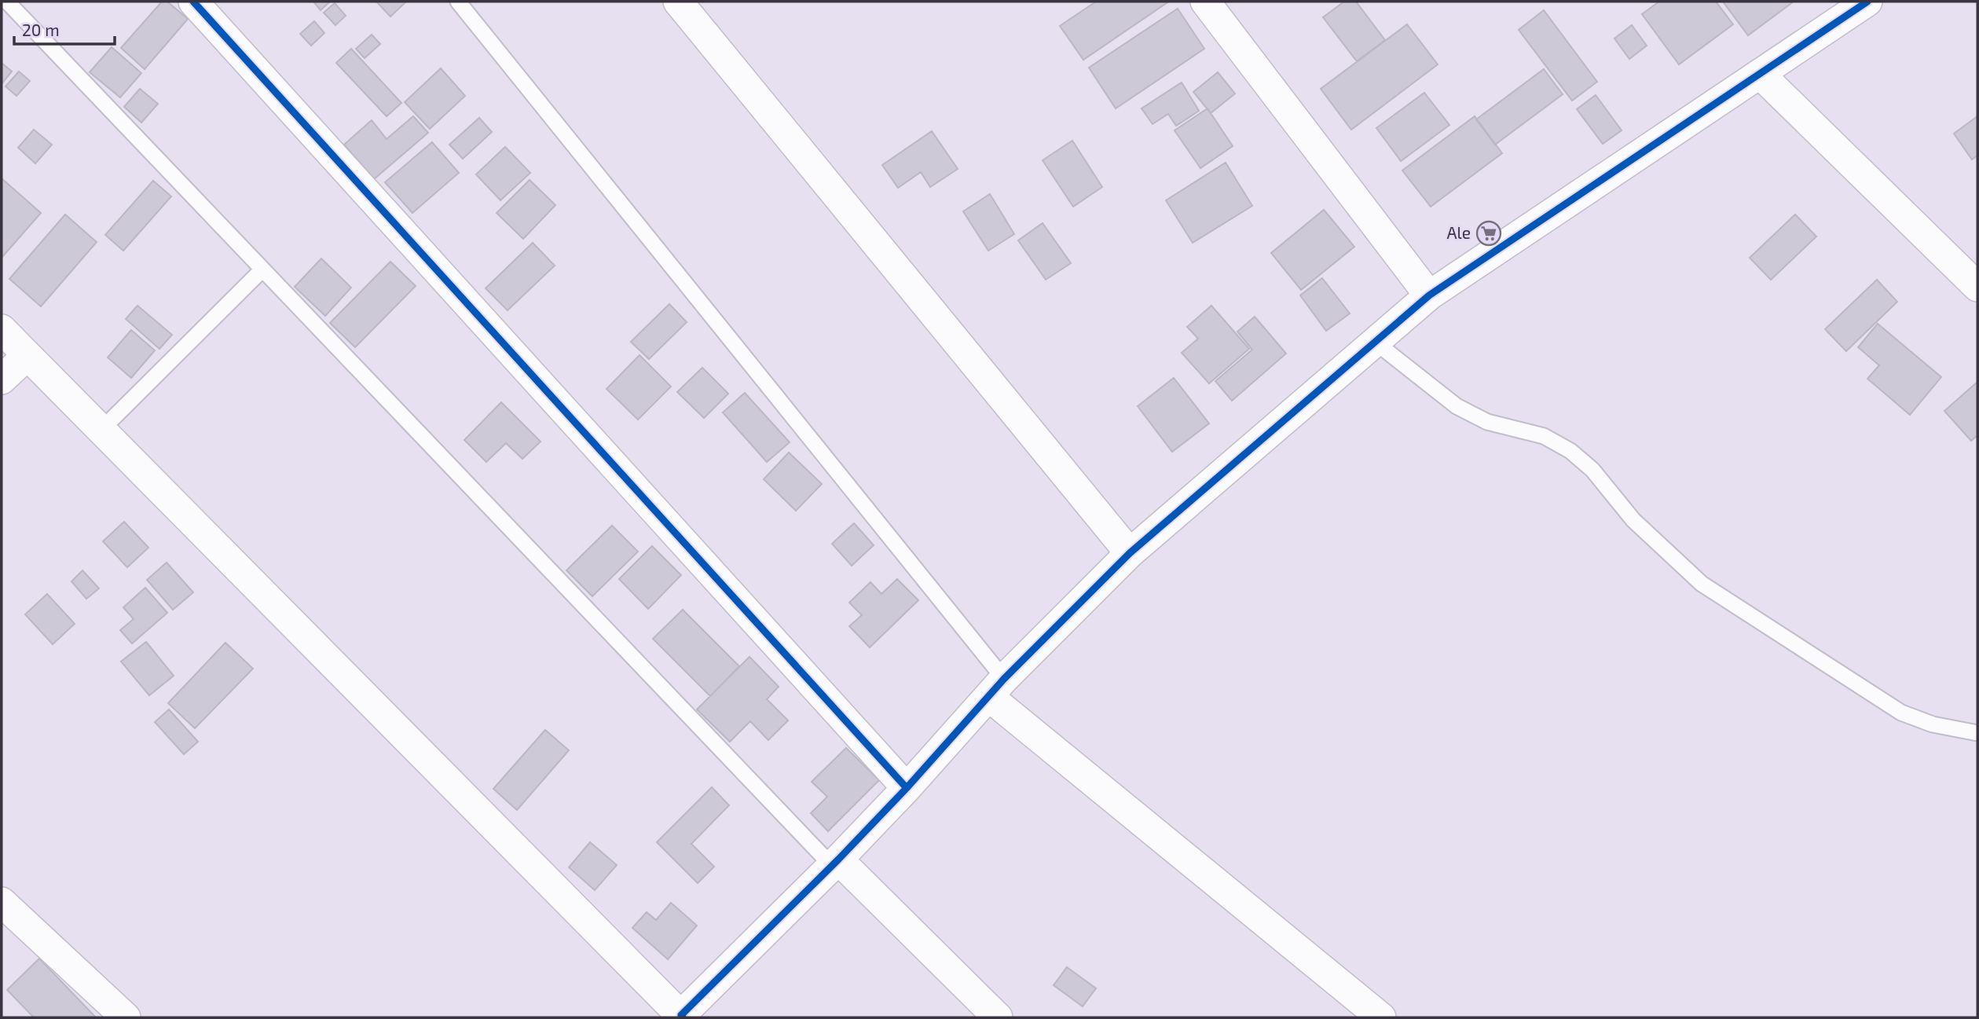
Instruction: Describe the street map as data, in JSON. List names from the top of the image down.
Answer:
{
  "places": {
    "supermarket": ["Ale"]
  },
  "scale_bar": "20 m"
}
